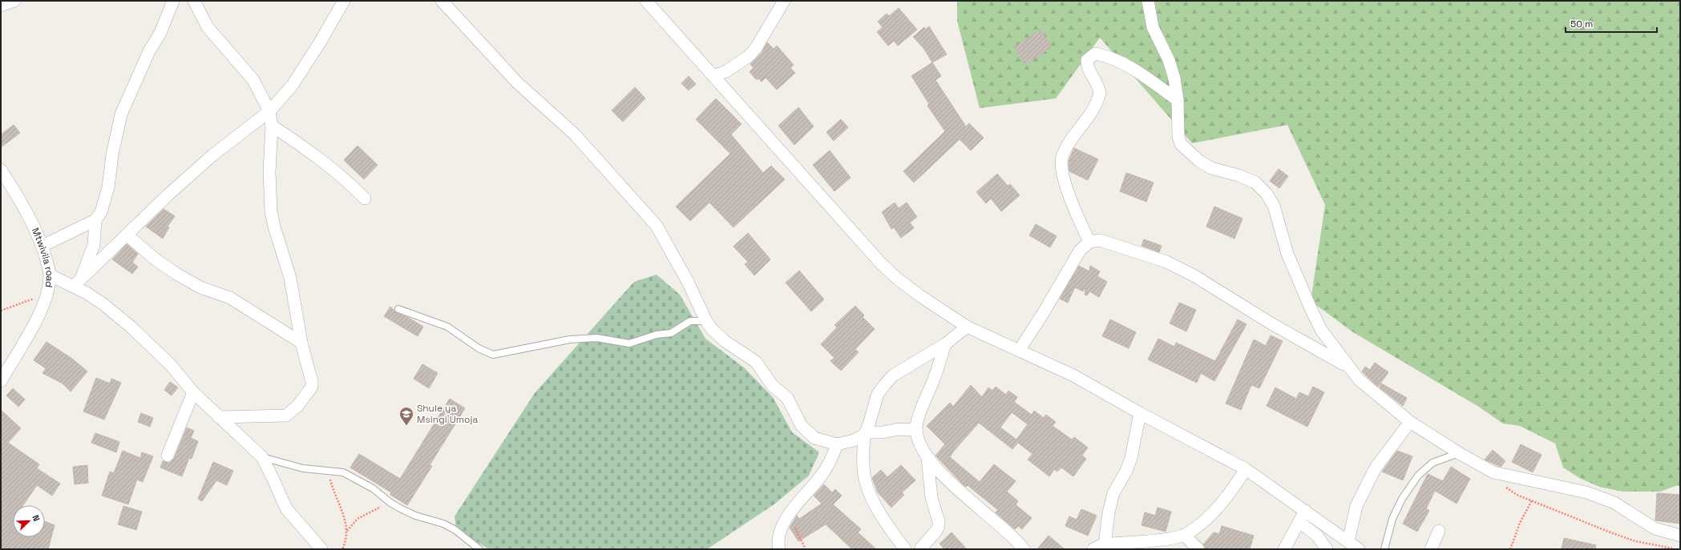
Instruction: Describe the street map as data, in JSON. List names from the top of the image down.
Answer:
{
  "streets": {
    "street": ["Mtwivila road"]
  },
  "places": {
    "school or university": ["Shule ya Msingi Umoja"]
  },
  "scale_bar": "50 m",
  "north": "top right"
}
